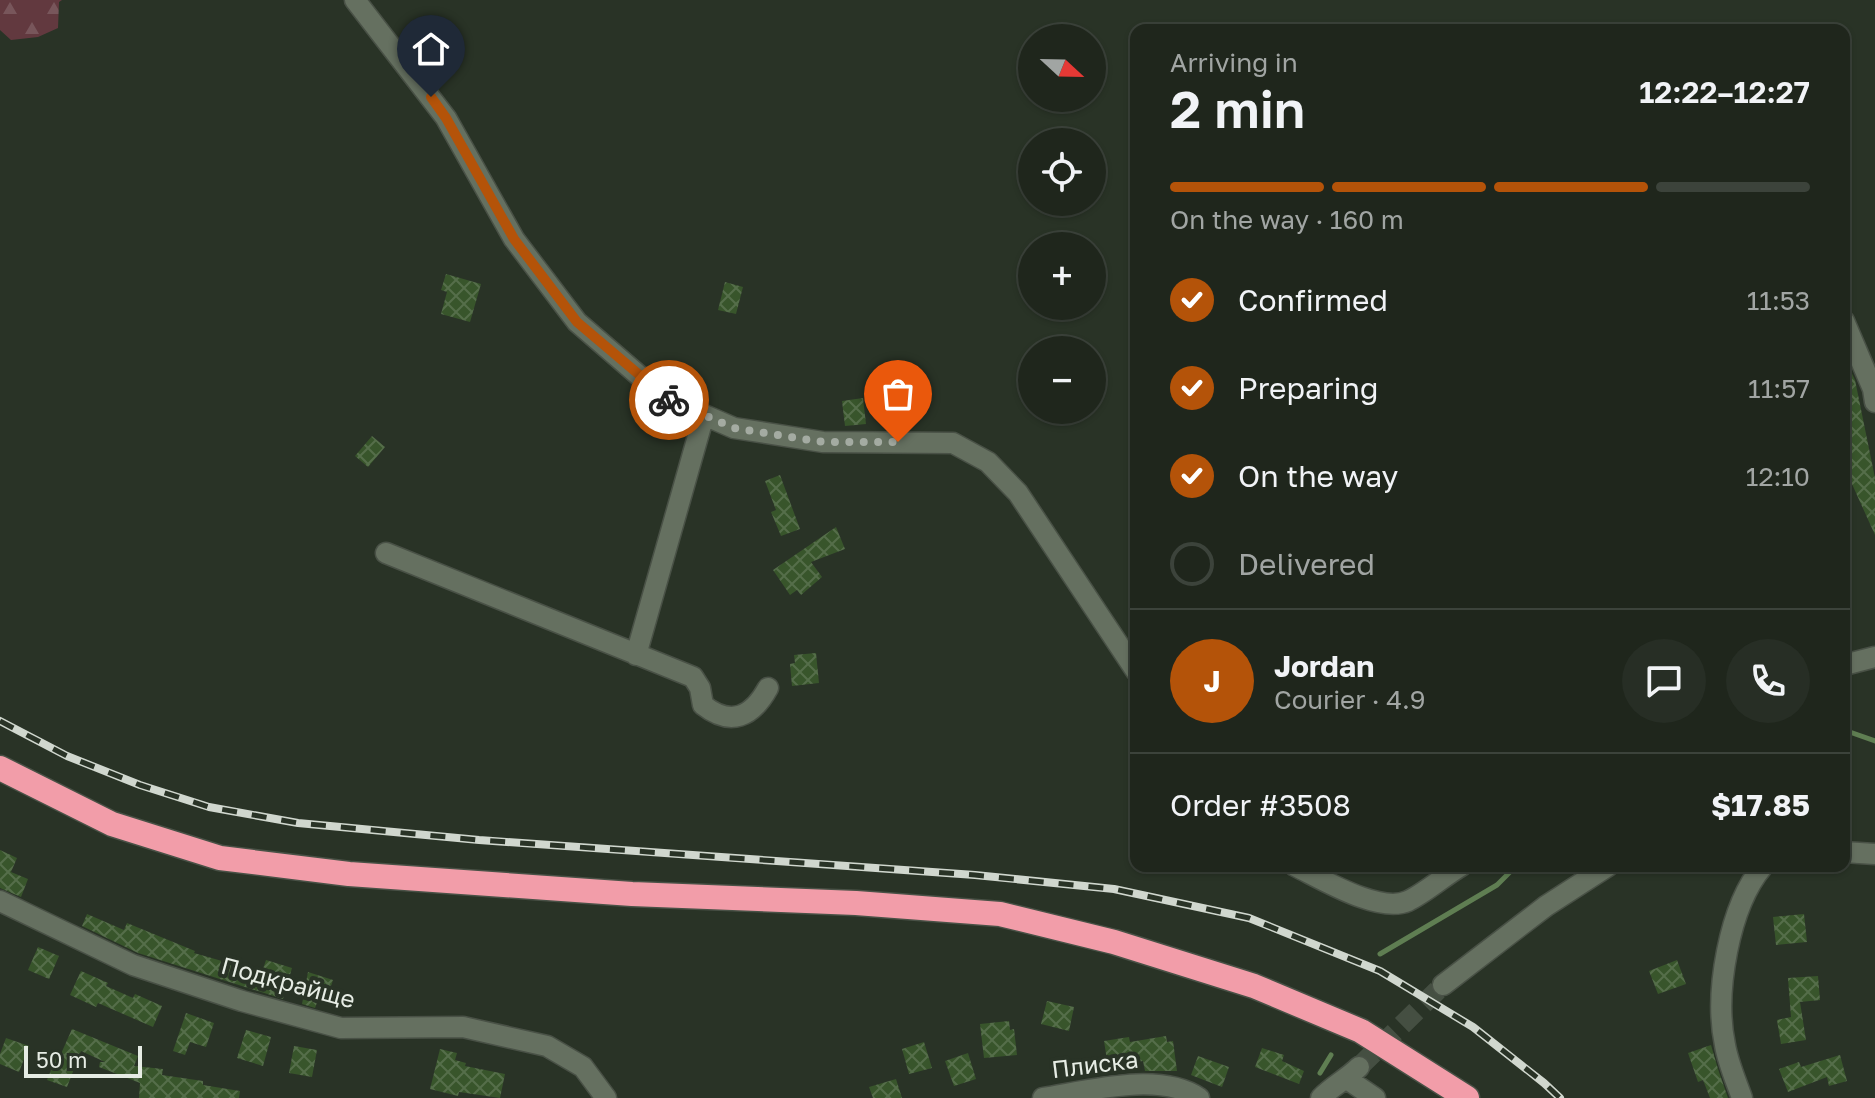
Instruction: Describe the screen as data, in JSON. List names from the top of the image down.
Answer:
{
  "streets": {
    "street": ["Подкрайще", "Плиска"]
  },
  "scale_bar": "50 m",
  "north": "right",
  "page": {
    "map_buttons": ["+", "−"],
    "heading": ["2 min", "Arriving in", "12:22–12:27"],
    "panel": [
      "Jordan",
      "Courier · 4.9",
      "Order #3508",
      "$17.85"
    ],
    "bar": "On the way · 160 m",
    "list": [
      ["Confirmed", "11:53"],
      ["Preparing", "11:57"],
      ["On the way", "12:10"],
      "Delivered"
    ],
    "round": "J",
    "scale": "50 m"
  }
}
